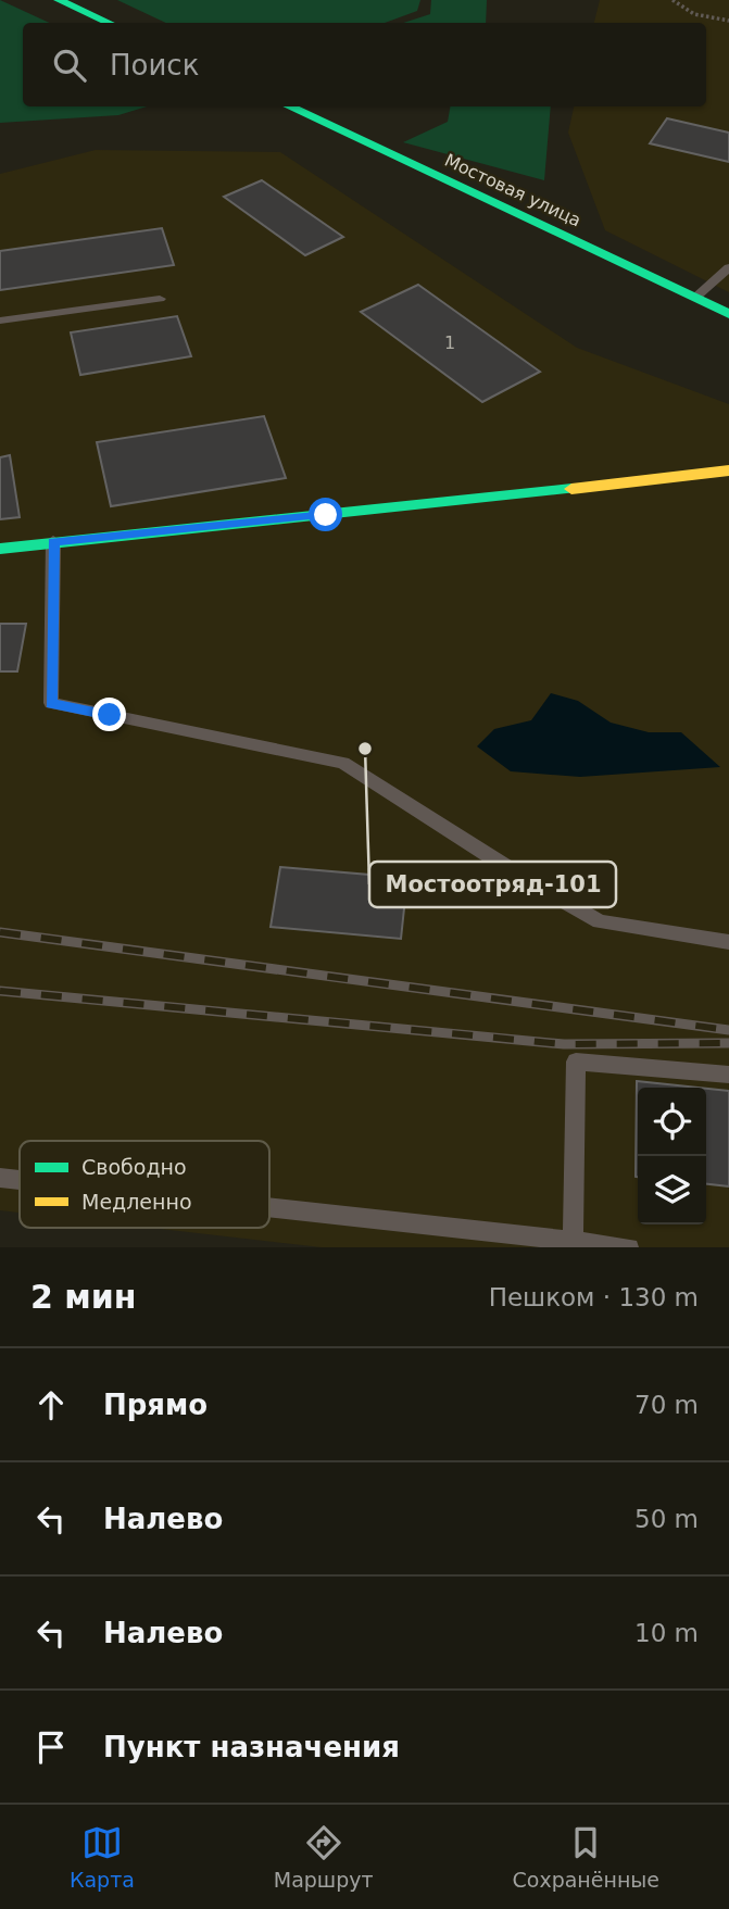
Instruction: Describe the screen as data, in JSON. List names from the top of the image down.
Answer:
{
  "streets": {
    "street": ["Мостовая улица"]
  },
  "places": ["Мостоотряд-101"],
  "house_numbers": ["1"],
  "legend": ["Свободно", "Медленно"],
  "page": {
    "search": "Поиск",
    "heading": ["2 мин", "Пешком · 130 m"],
    "list": [
      ["Прямо", "70 m"],
      ["Налево", "50 m"],
      ["Налево", "10 m"],
      "Пункт назначения"
    ],
    "nav": ["Карта", "Маршрут", "Сохранённые"]
  }
}
